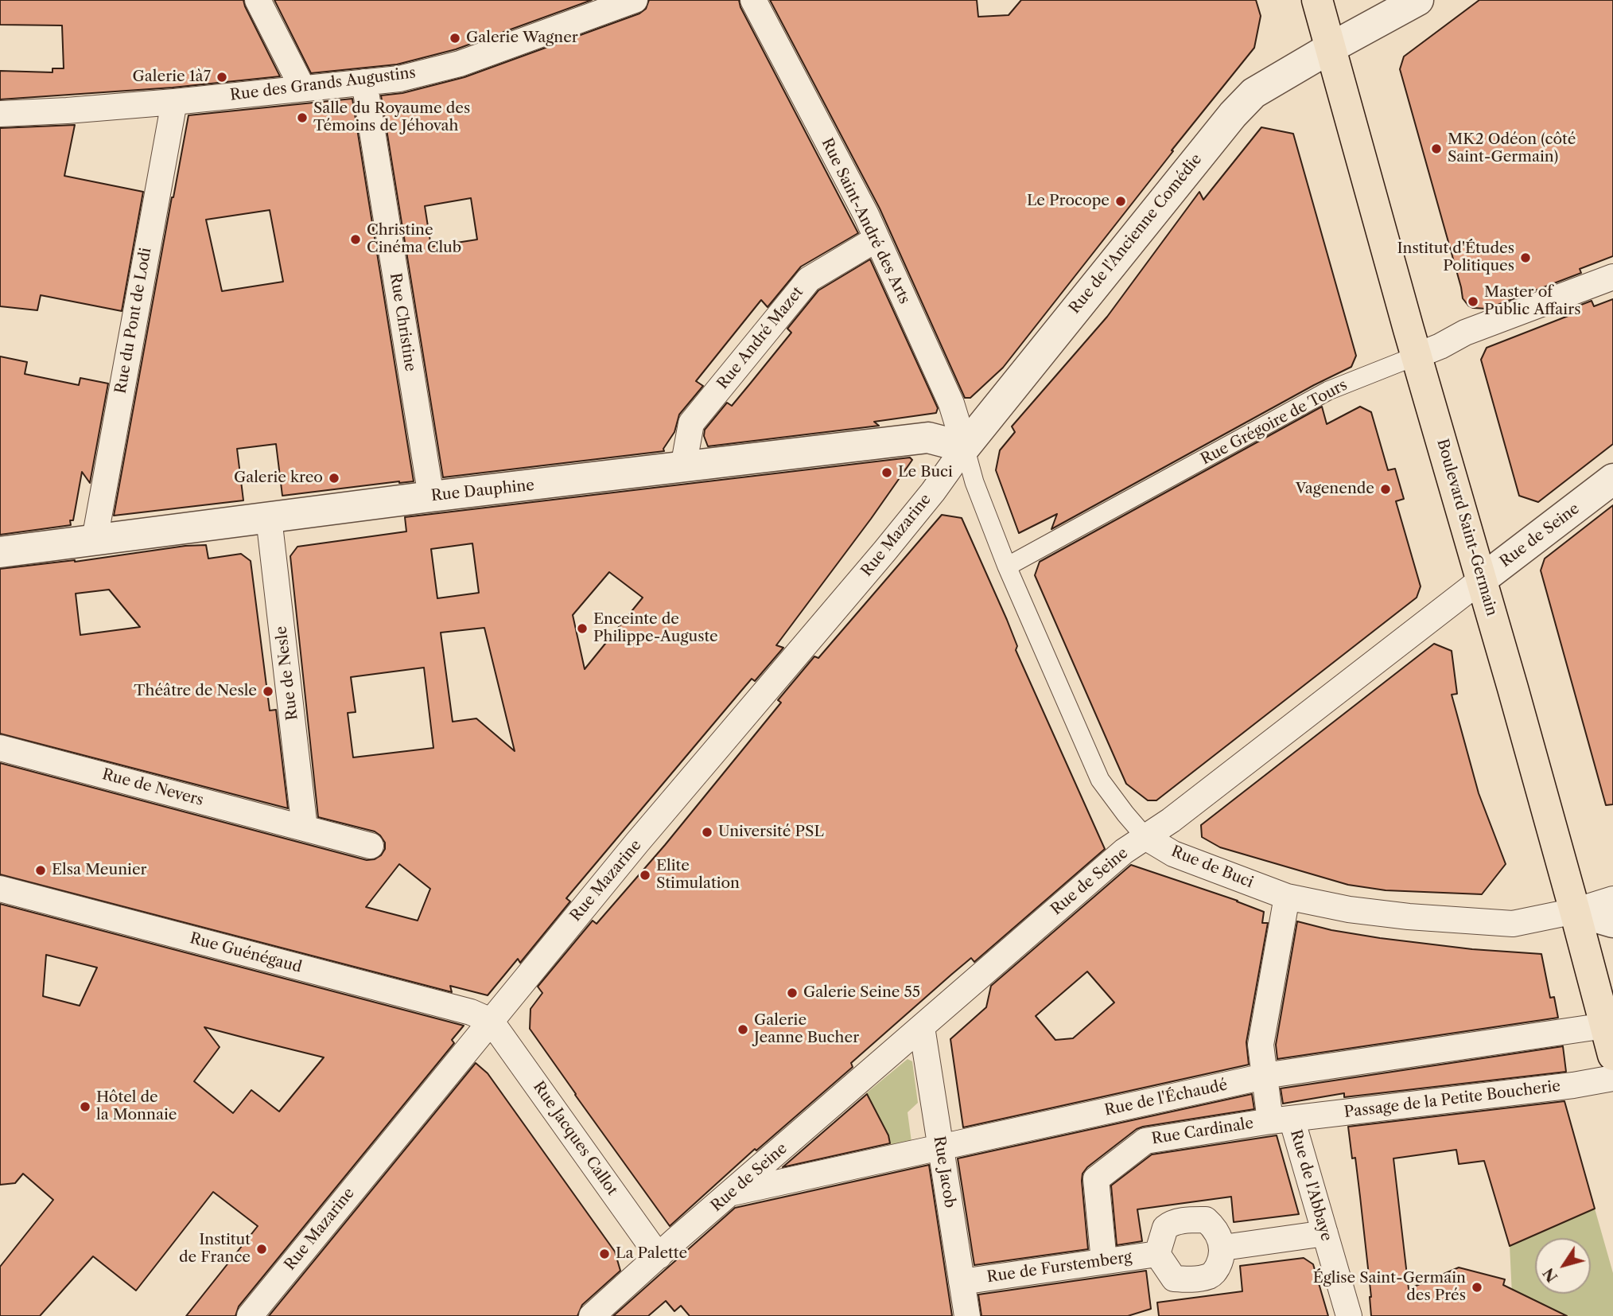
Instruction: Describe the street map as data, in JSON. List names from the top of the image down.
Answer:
{
  "streets": {
    "main road": ["Boulevard Saint-Germain"],
    "street": [
      "Rue des Grands Augustins",
      "Rue Saint-André des Arts",
      "Rue de l'Ancienne Comédie",
      "Rue du Pont de Lodi",
      "Rue Christine",
      "Rue André Mazet",
      "Rue Grégoire de Tours",
      "Rue Dauphine",
      "Rue Mazarine",
      "Rue de Seine",
      "Rue de Nesle",
      "Rue de Nevers",
      "Rue de Buci",
      "Rue Guénégaud",
      "Rue de l'Échaudé",
      "Passage de la Petite Boucherie",
      "Rue Cardinale",
      "Rue Jacques Callot",
      "Rue Jacob",
      "Rue de l'Abbaye",
      "Rue de Furstemberg"
    ]
  },
  "crossings": [
    ["Rue des Grands Augustins", "Rue du Pont de Lodi"],
    ["Rue des Grands Augustins", "Rue Christine"],
    ["Rue Saint-André des Arts", "Rue de l'Ancienne Comédie"],
    ["Rue Saint-André des Arts", "Rue André Mazet"],
    ["Rue Saint-André des Arts", "Rue Dauphine"],
    ["Rue Saint-André des Arts", "Rue Mazarine"],
    ["Rue Saint-André des Arts", "Rue de Buci"],
    ["Rue de l'Ancienne Comédie", "Rue Dauphine"],
    ["Rue de l'Ancienne Comédie", "Boulevard Saint-Germain"],
    ["Rue de l'Ancienne Comédie", "Rue Mazarine"],
    ["Rue de l'Ancienne Comédie", "Rue de Buci"],
    ["Rue du Pont de Lodi", "Rue Dauphine"],
    ["Rue Christine", "Rue Dauphine"],
    ["Rue André Mazet", "Rue Dauphine"],
    ["Rue Grégoire de Tours", "Boulevard Saint-Germain"],
    ["Rue Grégoire de Tours", "Rue de Buci"],
    ["Rue Dauphine", "Rue Mazarine"],
    ["Rue Dauphine", "Rue de Nesle"],
    ["Rue Dauphine", "Rue de Buci"],
    ["Boulevard Saint-Germain", "Rue de Seine"],
    ["Boulevard Saint-Germain", "Rue de Buci"],
    ["Boulevard Saint-Germain", "Rue de l'Échaudé"],
    ["Rue Mazarine", "Rue de Buci"],
    ["Rue Mazarine", "Rue Guénégaud"],
    ["Rue Mazarine", "Rue Jacques Callot"],
    ["Rue de Seine", "Rue de Buci"],
    ["Rue de Seine", "Rue de l'Échaudé"],
    ["Rue de Seine", "Rue Jacques Callot"],
    ["Rue de Seine", "Rue Jacob"],
    ["Rue de Nesle", "Rue de Nevers"],
    ["Rue de Buci", "Rue de l'Abbaye"],
    ["Rue Guénégaud", "Rue Jacques Callot"],
    ["Rue de l'Échaudé", "Rue Jacob"],
    ["Rue de l'Échaudé", "Rue de l'Abbaye"],
    ["Passage de la Petite Boucherie", "Rue Cardinale"],
    ["Passage de la Petite Boucherie", "Rue de l'Abbaye"],
    ["Rue Cardinale", "Rue de l'Abbaye"],
    ["Rue Cardinale", "Rue de Furstemberg"],
    ["Rue Jacob", "Rue de Furstemberg"]
  ],
  "places": [
    "Galerie Wagner",
    "Galerie 1à7",
    "Salle du Royaume des Témoins de Jéhovah",
    "MK2 Odéon (côté Saint-Germain)",
    "Le Procope",
    "Christine Cinéma Club",
    "Institut d'Études Politiques",
    "Master of Public Affairs",
    "Le Buci",
    "Galerie kreo",
    "Vagenende",
    "Enceinte de Philippe-Auguste",
    "Théâtre de Nesle",
    "Université PSL",
    "Elsa Meunier",
    "Elite Stimulation",
    "Galerie Seine 55",
    "Galerie Jeanne Bucher",
    "Hôtel de la Monnaie",
    "Institut de France",
    "La Palette",
    "Église Saint-Germain des Prés"
  ],
  "north": "bottom left"
}
